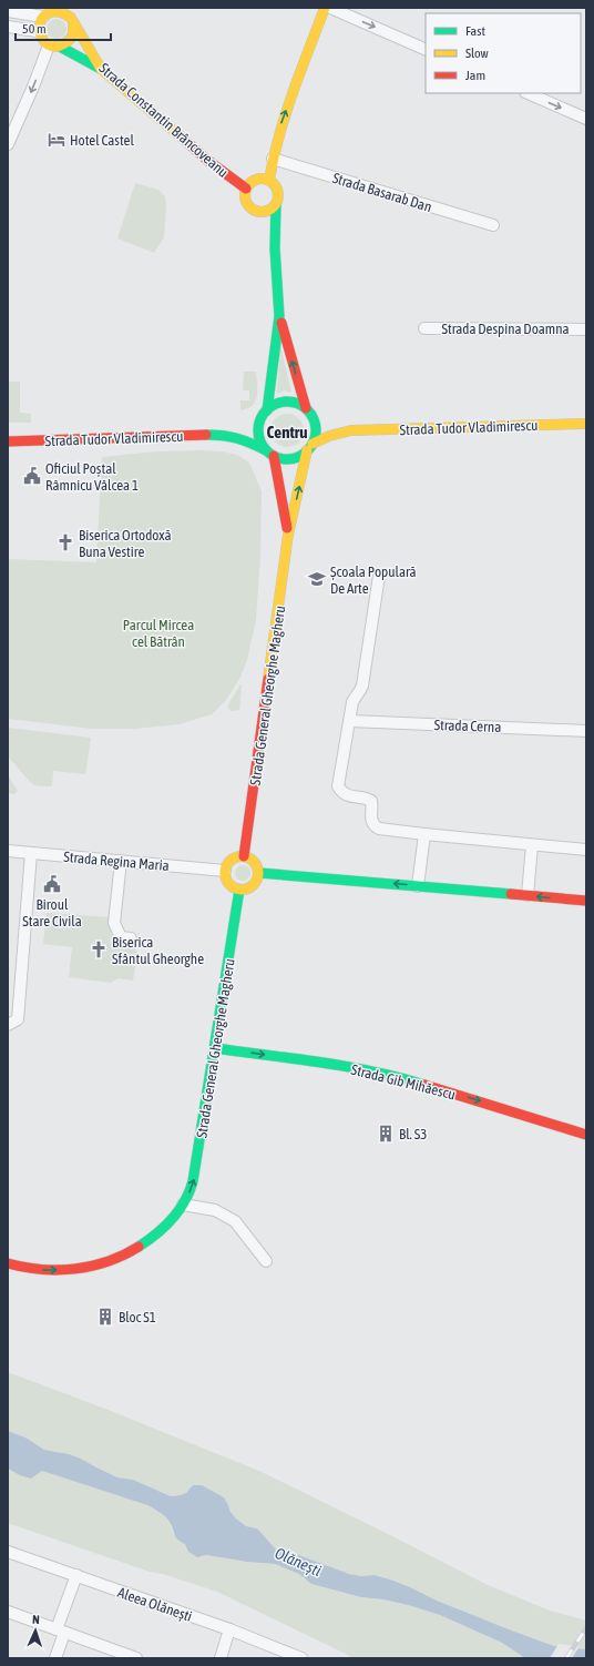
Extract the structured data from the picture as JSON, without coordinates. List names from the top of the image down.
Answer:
{
  "streets": {
    "main road": [
      "Strada Constantin Brâncoveanu",
      "Strada Tudor Vladimirescu",
      "Strada General Gheorghe Magheru",
      "Strada Gib Mihăescu"
    ],
    "street": [
      "Strada Basarab Dan",
      "Strada Despina Doamna",
      "Strada Cerna",
      "Strada Regina Maria",
      "Aleea Olănești"
    ]
  },
  "crossings": [
    ["Strada Tudor Vladimirescu", "Strada General Gheorghe Magheru"],
    ["Strada General Gheorghe Magheru", "Strada Regina Maria"],
    ["Strada General Gheorghe Magheru", "Strada Gib Mihăescu"]
  ],
  "one_way": ["Strada General Gheorghe Magheru", "Strada Gib Mihăescu"],
  "districts": ["Centru"],
  "water": ["Olănești"],
  "parks": ["Parcul Mircea cel Bătrân"],
  "places": {
    "hotel": ["Hotel Castel"],
    "public building": ["Oficiul Poștal Râmnicu Vâlcea 1", "Biroul Stare Civila"],
    "church": ["Biserica Ortodoxă Buna Vestire", "Biserica Sfântul Gheorghe"],
    "school or university": ["Școala Populară De Arte"],
    "building": ["Bl. S3", "Bloc S1"]
  },
  "legend": ["Fast", "Slow", "Jam"],
  "scale_bar": "50 m",
  "north": "top"
}
